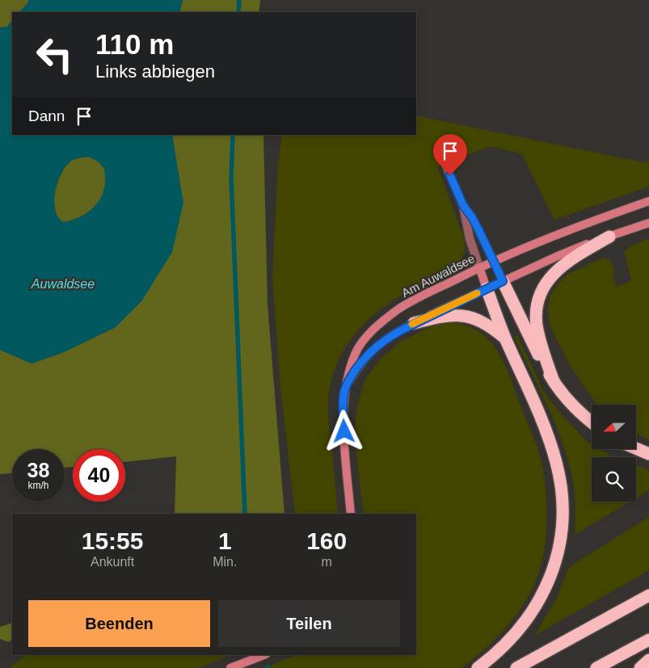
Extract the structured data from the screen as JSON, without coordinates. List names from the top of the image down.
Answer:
{
  "streets": {
    "street": ["Am Auwaldsee"]
  },
  "water": ["Auwaldsee"],
  "north": "left",
  "page": {
    "turn": ["110 m", "Links abbiegen"],
    "then": "Dann",
    "speed": "38 km/h",
    "limit": "40",
    "eta": [
      "15:55",
      "Ankunft",
      "1",
      "Min.",
      "160",
      "m"
    ],
    "buttons": ["Beenden", "Teilen"]
  }
}
